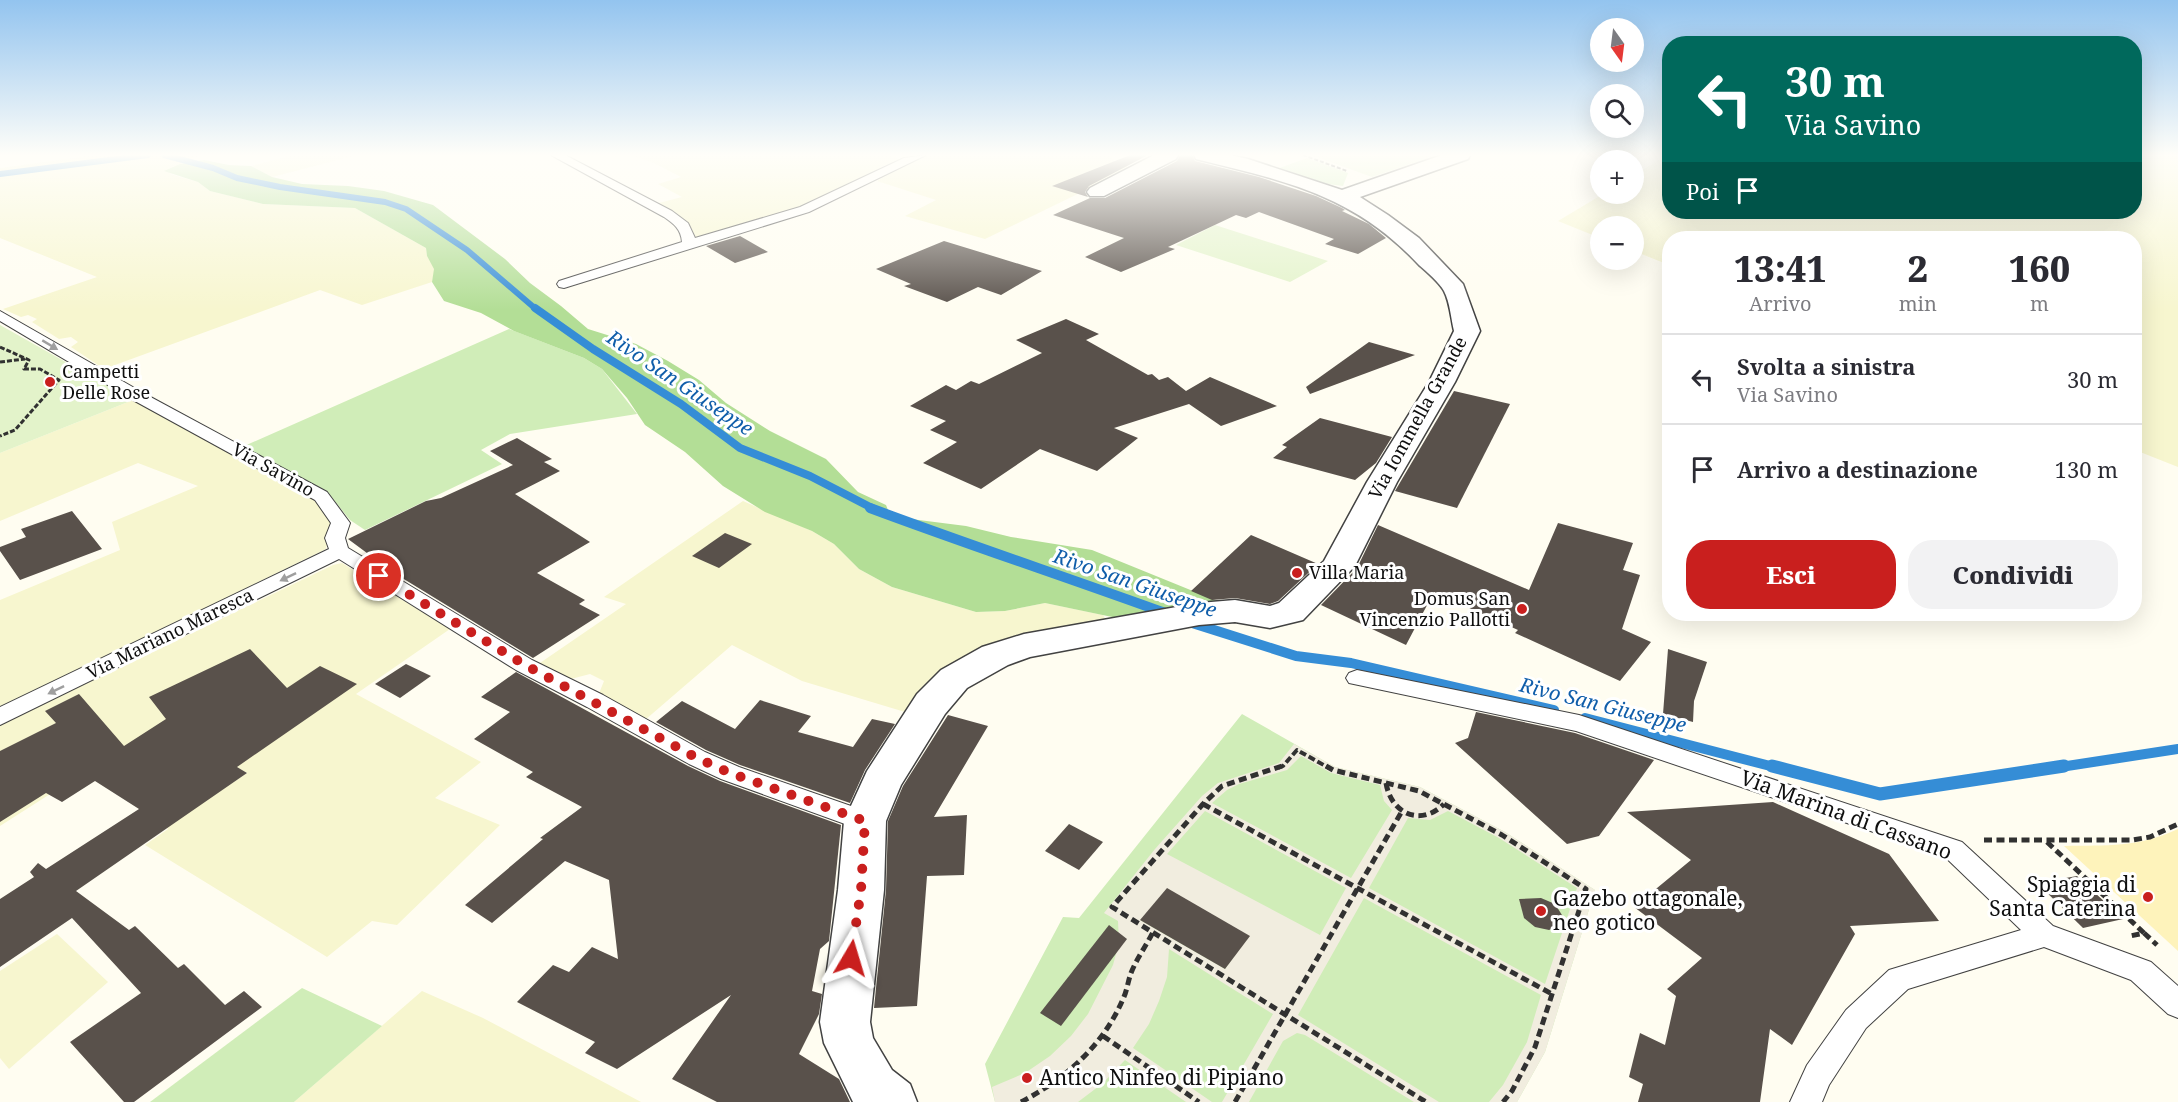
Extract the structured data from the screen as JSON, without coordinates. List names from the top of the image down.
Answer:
{
  "streets": {
    "street": ["Via Iommella Grande"],
    "lane": ["Via Savino", "Via Mariano Maresca", "Via Marina di Cassano"]
  },
  "crossings": [
    ["Via Savino", "Via Mariano Maresca"]
  ],
  "one_way": ["Via Savino", "Via Mariano Maresca"],
  "water": ["Rivo San Giuseppe"],
  "places": [
    "Campetti Delle Rose",
    "Villa Maria",
    "Domus San Vincenzio Pallotti",
    "Spiaggia di Santa Caterina",
    "Gazebo ottagonale, neo gotico",
    "Antico Ninfeo di Pipiano"
  ],
  "north": "bottom",
  "page": {
    "map_buttons": ["+", "−"],
    "turn": ["30 m", "Via Savino"],
    "then": "Poi",
    "eta": [
      "13:41",
      "Arrivo",
      "2",
      "min",
      "160",
      "m"
    ],
    "list": [
      {
        "name": "Svolta a sinistra",
        "note": "Via Savino",
        "value": "30 m"
      },
      {
        "name": "Arrivo a destinazione",
        "value": "130 m"
      }
    ],
    "buttons": ["Esci", "Condividi"]
  }
}
